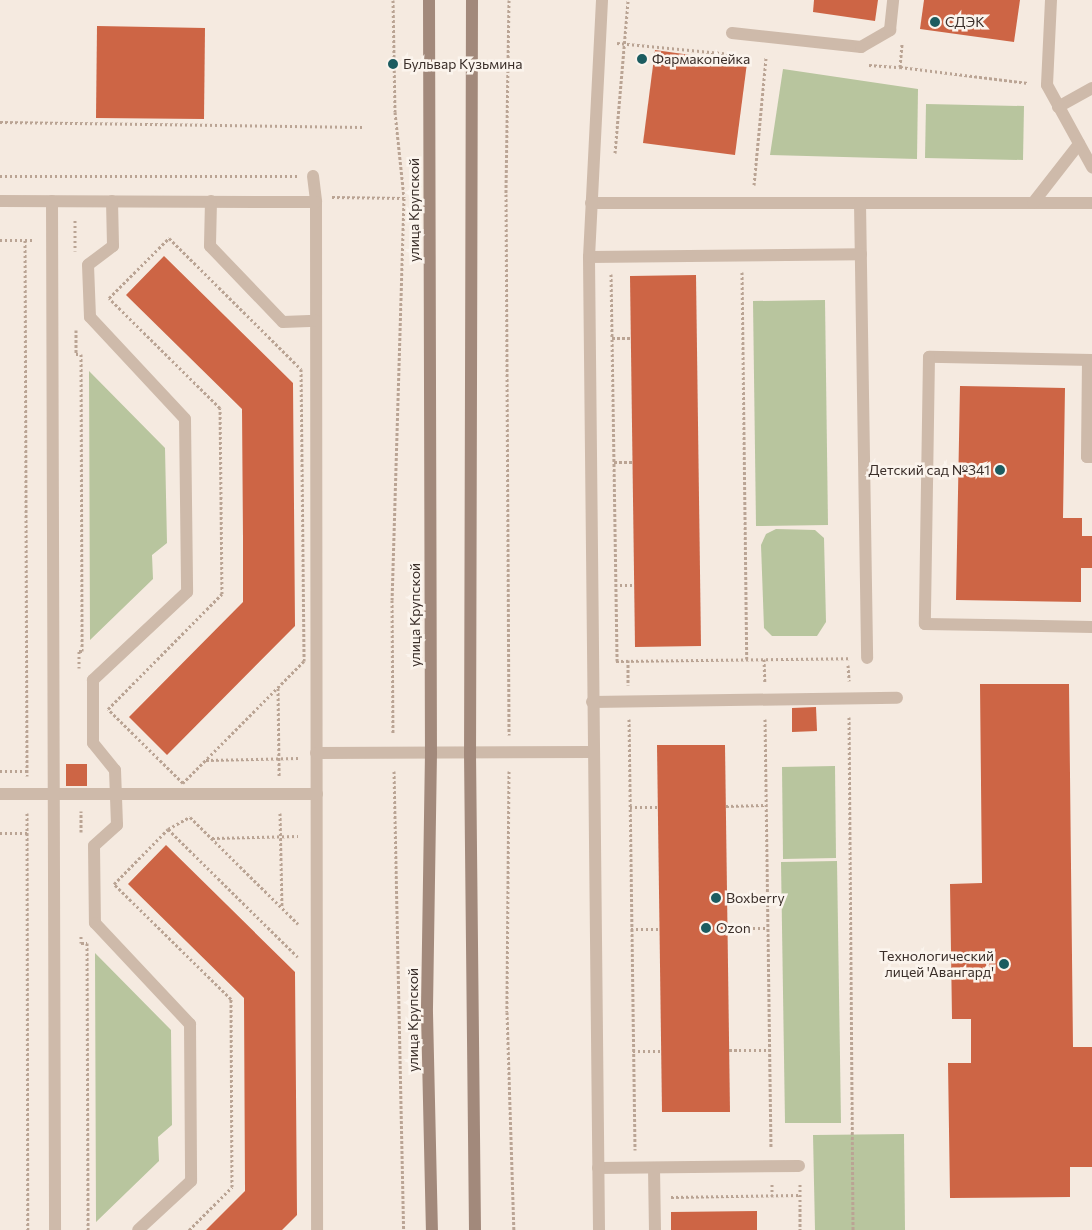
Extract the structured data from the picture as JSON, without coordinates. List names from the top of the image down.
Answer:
{
  "streets": {
    "main road": ["улица Крупской"]
  },
  "places": [
    "СДЭК",
    "Фармакопейка",
    "Бульвар Кузьмина",
    "Детский сад №341",
    "Boxberry",
    "Ozon",
    "Технологический лицей 'Авангард'"
  ]
}
